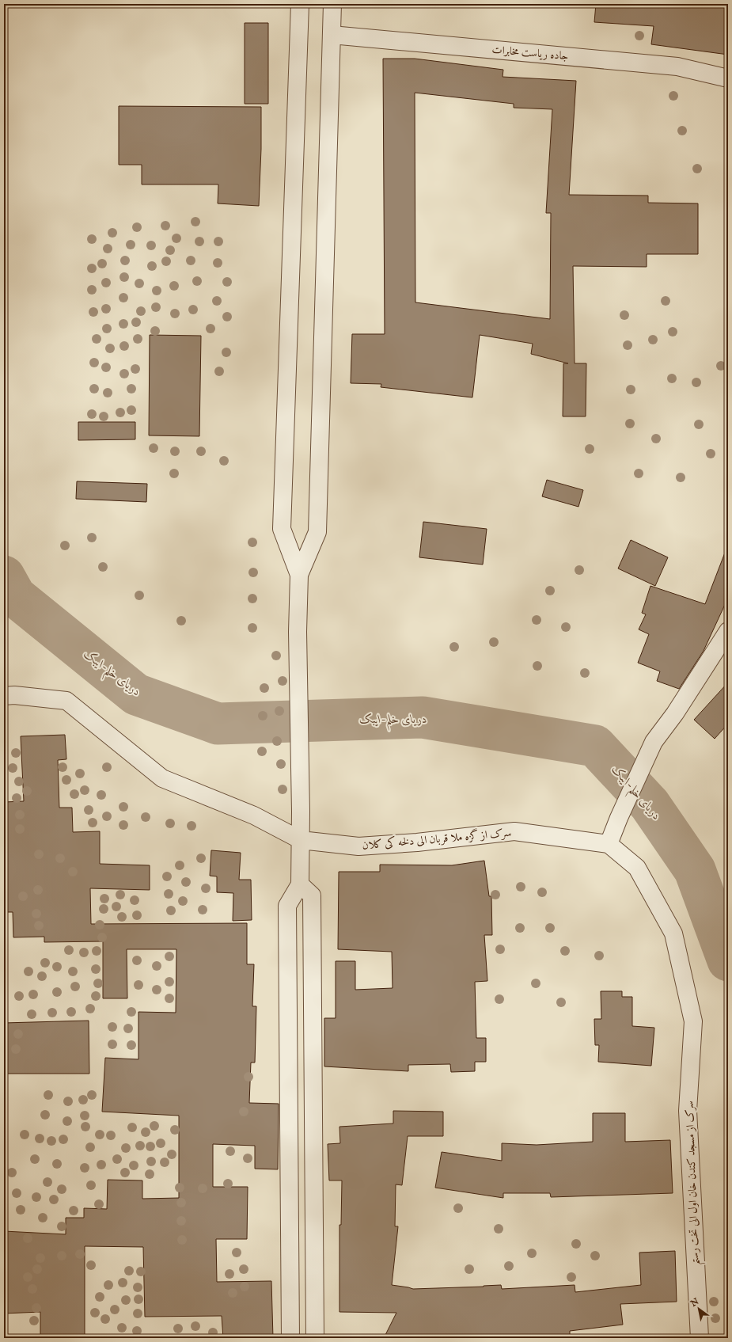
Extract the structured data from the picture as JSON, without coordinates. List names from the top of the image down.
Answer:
{
  "streets": {
    "street": ["جاده ریاست مخابرات", "سرک از گزه ملا قربان الی دلخه کی کلان", "سرک از مسجد کندن خان اول الی تخت رستم"]
  },
  "crossings": [
    ["سرک از گزه ملا قربان الی دلخه کی کلان", "سرک از مسجد کندن خان اول الی تخت رستم"]
  ],
  "water": ["دریای خلم-ایبک"],
  "north": "top left"
}
